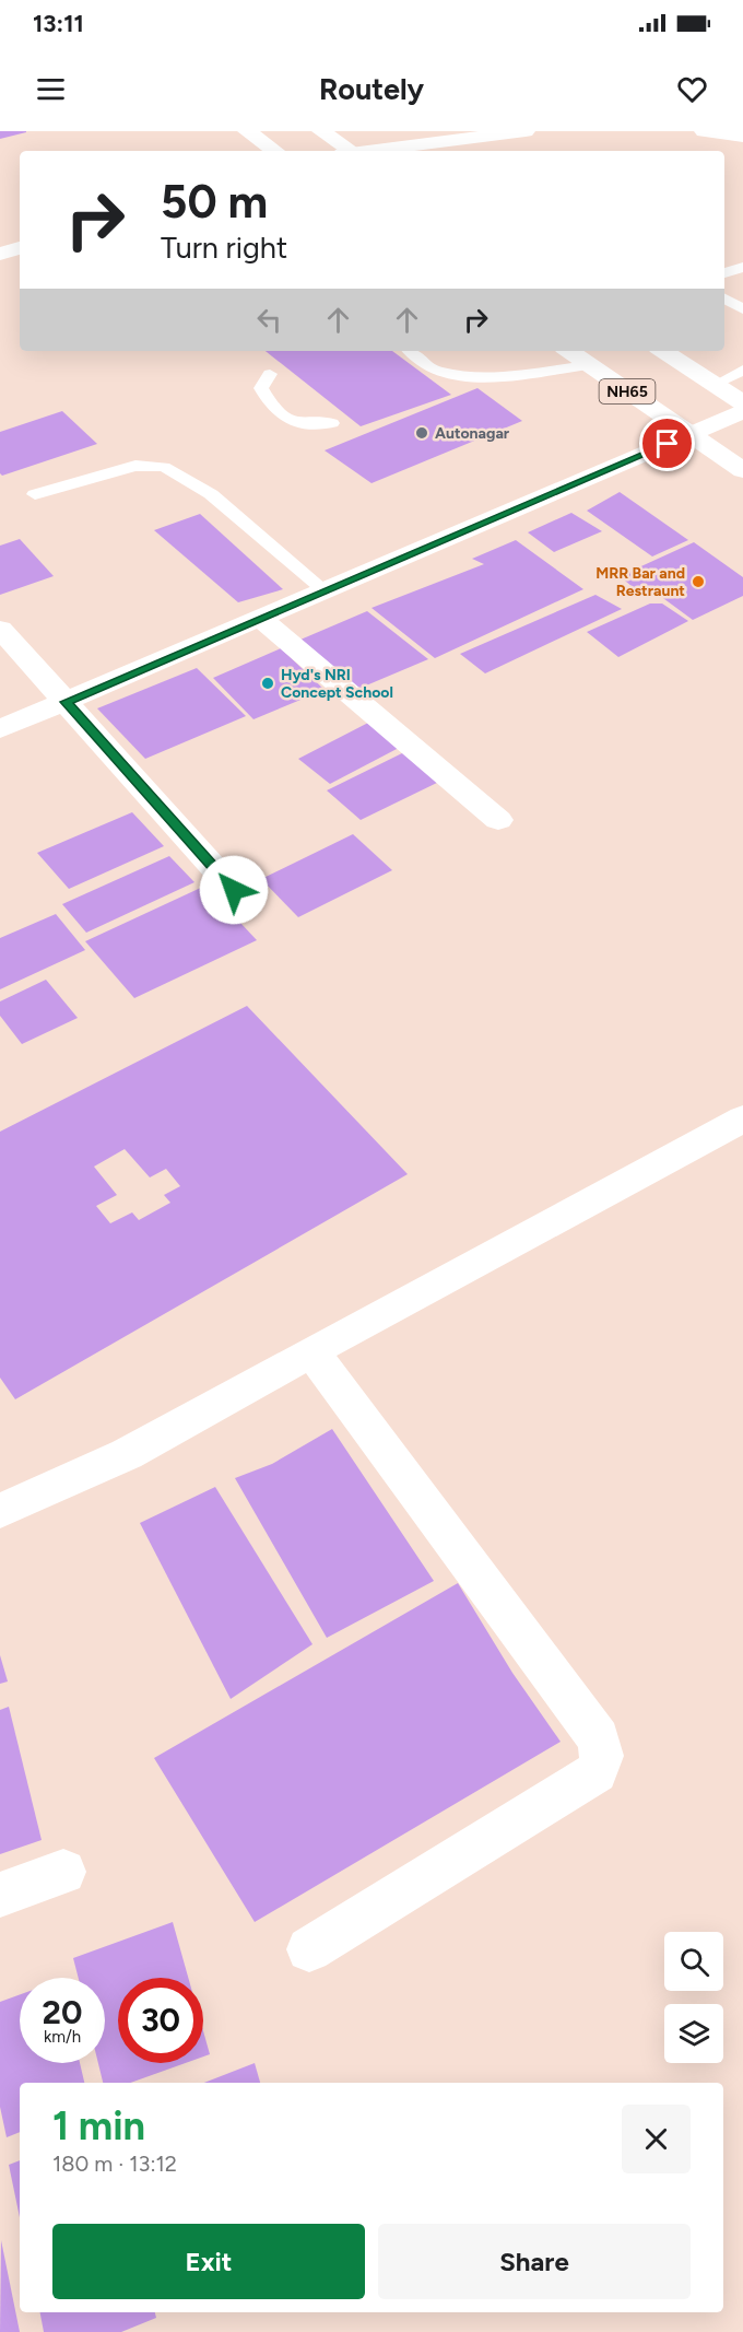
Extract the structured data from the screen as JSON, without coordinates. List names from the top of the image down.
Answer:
{
  "streets": {
    "main road": ["NH65"]
  },
  "places": ["Autonagar", "MRR Bar and Restraunt", "Hyd's NRI Concept School"],
  "page": {
    "status": "13:11",
    "header": "Routely",
    "turn": ["50 m", "Turn right"],
    "speed": "20 km/h",
    "limit": "30",
    "heading": ["1 min", "180 m · 13:12"],
    "buttons": ["Exit", "Share"]
  }
}
